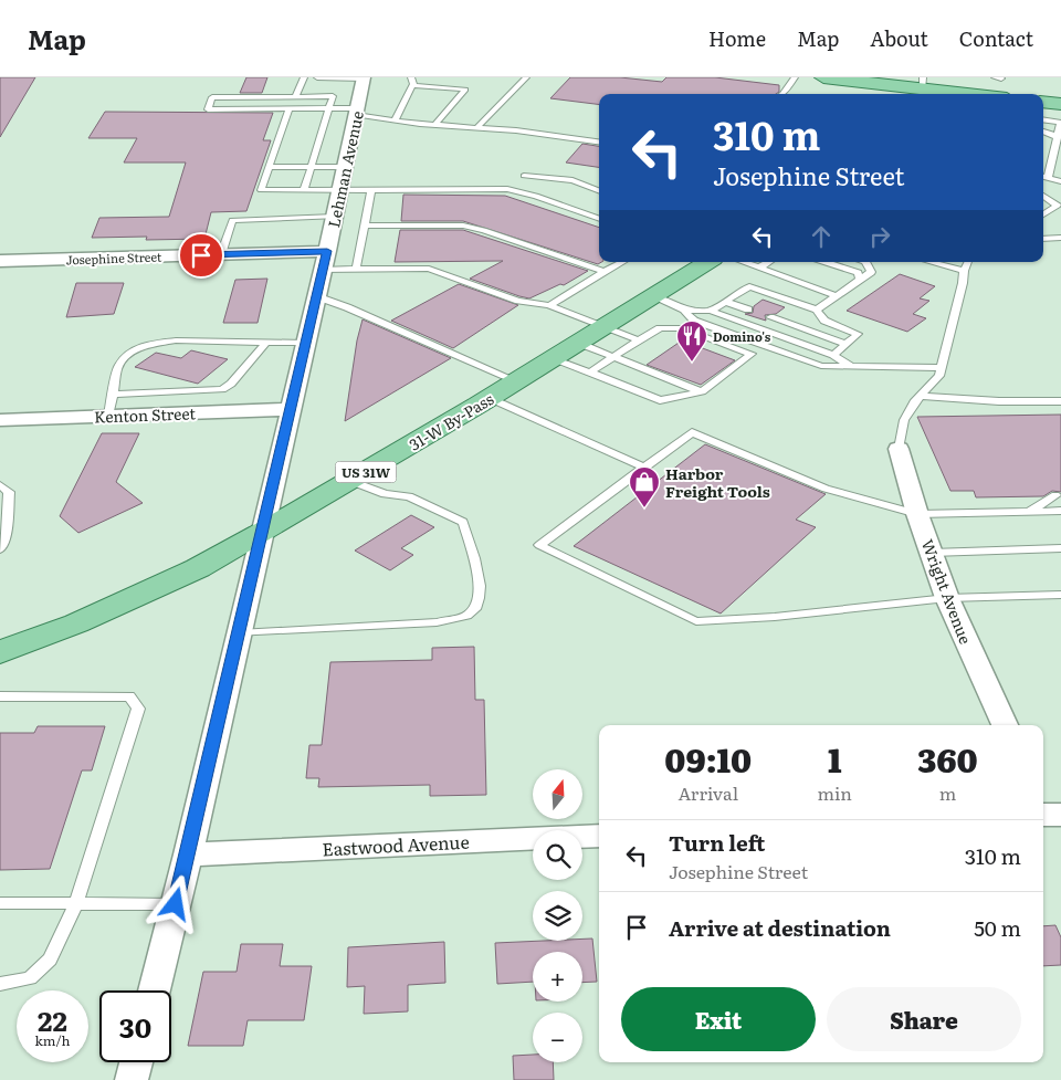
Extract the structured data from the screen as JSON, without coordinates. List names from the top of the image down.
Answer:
{
  "streets": {
    "main road": ["31-W By-Pass", "US 31W"],
    "street": [
      "Lehman Avenue",
      "Josephine Street",
      "Kenton Street",
      "Wright Avenue",
      "Eastwood Avenue"
    ]
  },
  "crossings": [
    ["Lehman Avenue", "Josephine Street"],
    ["Lehman Avenue", "Kenton Street"],
    ["Lehman Avenue", "31-W By-Pass"],
    ["Lehman Avenue", "Eastwood Avenue"]
  ],
  "places": {
    "restaurant": ["Domino's"],
    "shop": ["Harbor Freight Tools"]
  },
  "north": "top",
  "page": {
    "header": "Map",
    "nav": [
      "Home",
      "Map",
      "About",
      "Contact"
    ],
    "turn": ["310 m", "Josephine Street"],
    "eta": [
      "09:10",
      "Arrival",
      "1",
      "min",
      "360",
      "m"
    ],
    "map_buttons": ["+", "−"],
    "list": [
      {
        "name": "Turn left",
        "note": "Josephine Street",
        "value": "310 m"
      },
      {
        "name": "Arrive at destination",
        "value": "50 m"
      }
    ],
    "buttons": ["Exit", "Share"],
    "speed": "22 km/h",
    "limit": "30"
  }
}
